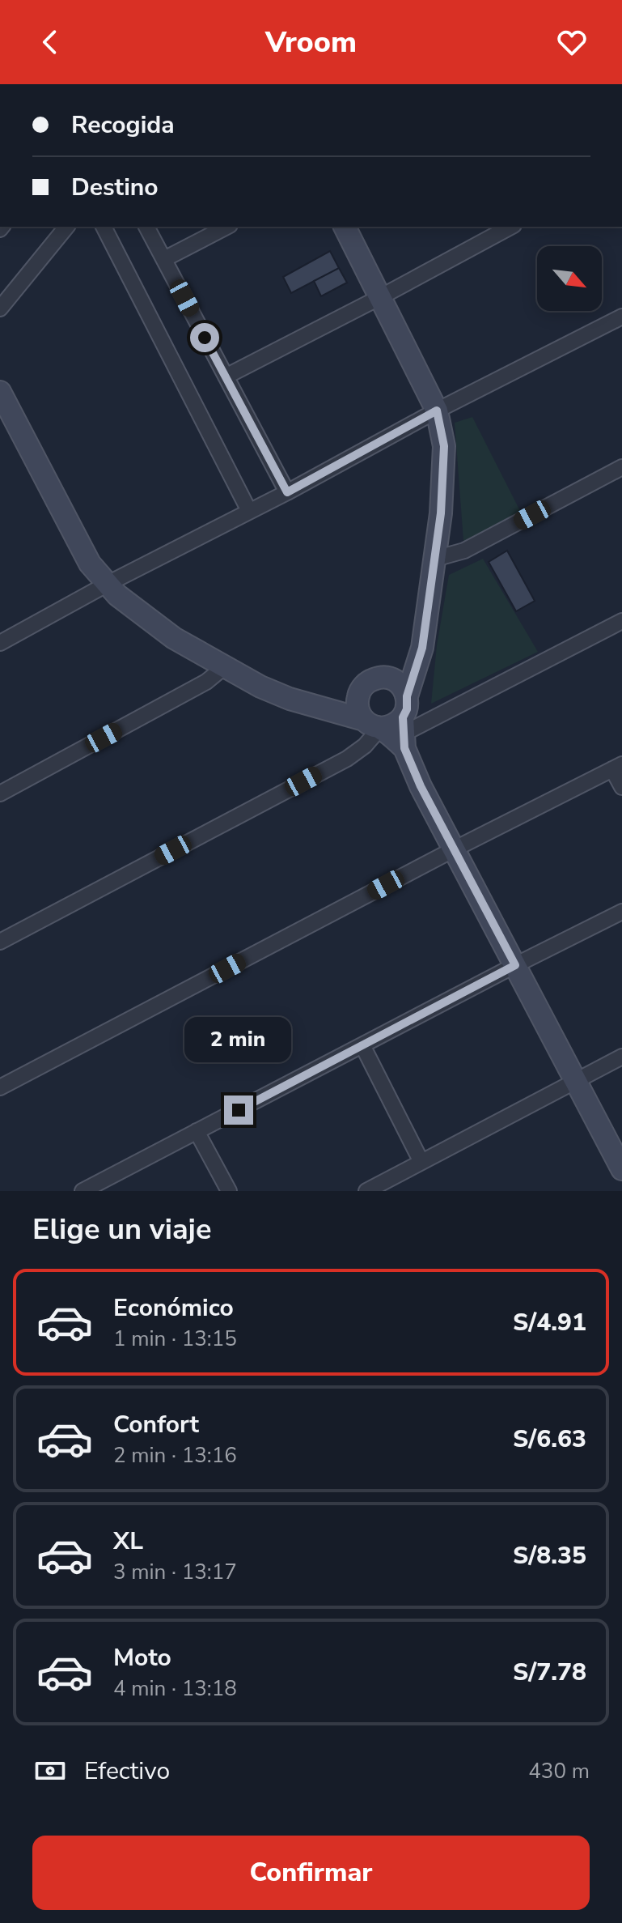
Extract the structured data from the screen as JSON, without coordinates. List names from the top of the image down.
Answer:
{
  "north": "bottom right",
  "page": {
    "header": "Vroom",
    "banner": ["Recogida", "Destino"],
    "bubble": "2 min",
    "heading": "Elige un viaje",
    "list": [
      {
        "name": "Económico",
        "note": "1 min · 13:15",
        "value": "S/4.91"
      },
      {
        "name": "Confort",
        "note": "2 min · 13:16",
        "value": "S/6.63"
      },
      {
        "name": "XL",
        "note": "3 min · 13:17",
        "value": "S/8.35"
      },
      {
        "name": "Moto",
        "note": "4 min · 13:18",
        "value": "S/7.78"
      }
    ],
    "pay": ["Efectivo", "430 m"],
    "buttons": "Confirmar"
  }
}
